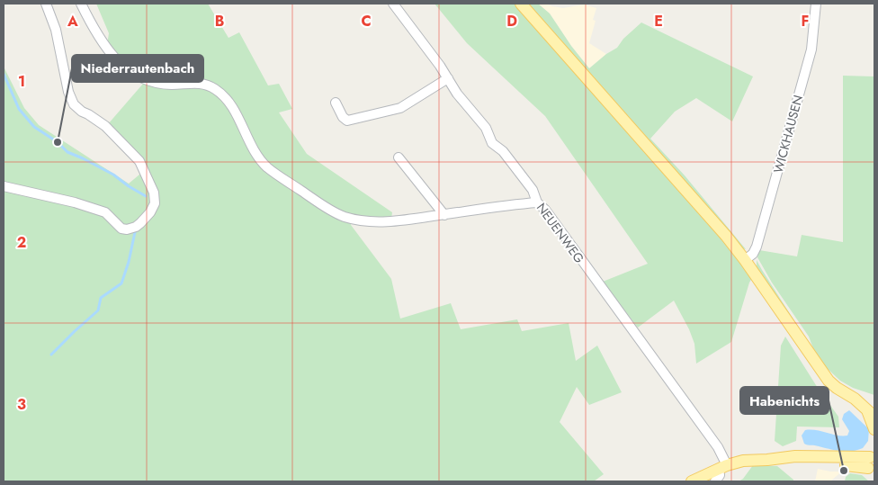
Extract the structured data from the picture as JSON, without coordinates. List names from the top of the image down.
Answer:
{
  "streets": {
    "street": ["WICKHAUSEN", "NEUENWEG"]
  },
  "places": ["Niederrautenbach", "Habenichts"],
  "grid": {
    "columns": [
      "A",
      "B",
      "C",
      "D",
      "E",
      "F"
    ],
    "rows": ["1", "2", "3"]
  }
}
